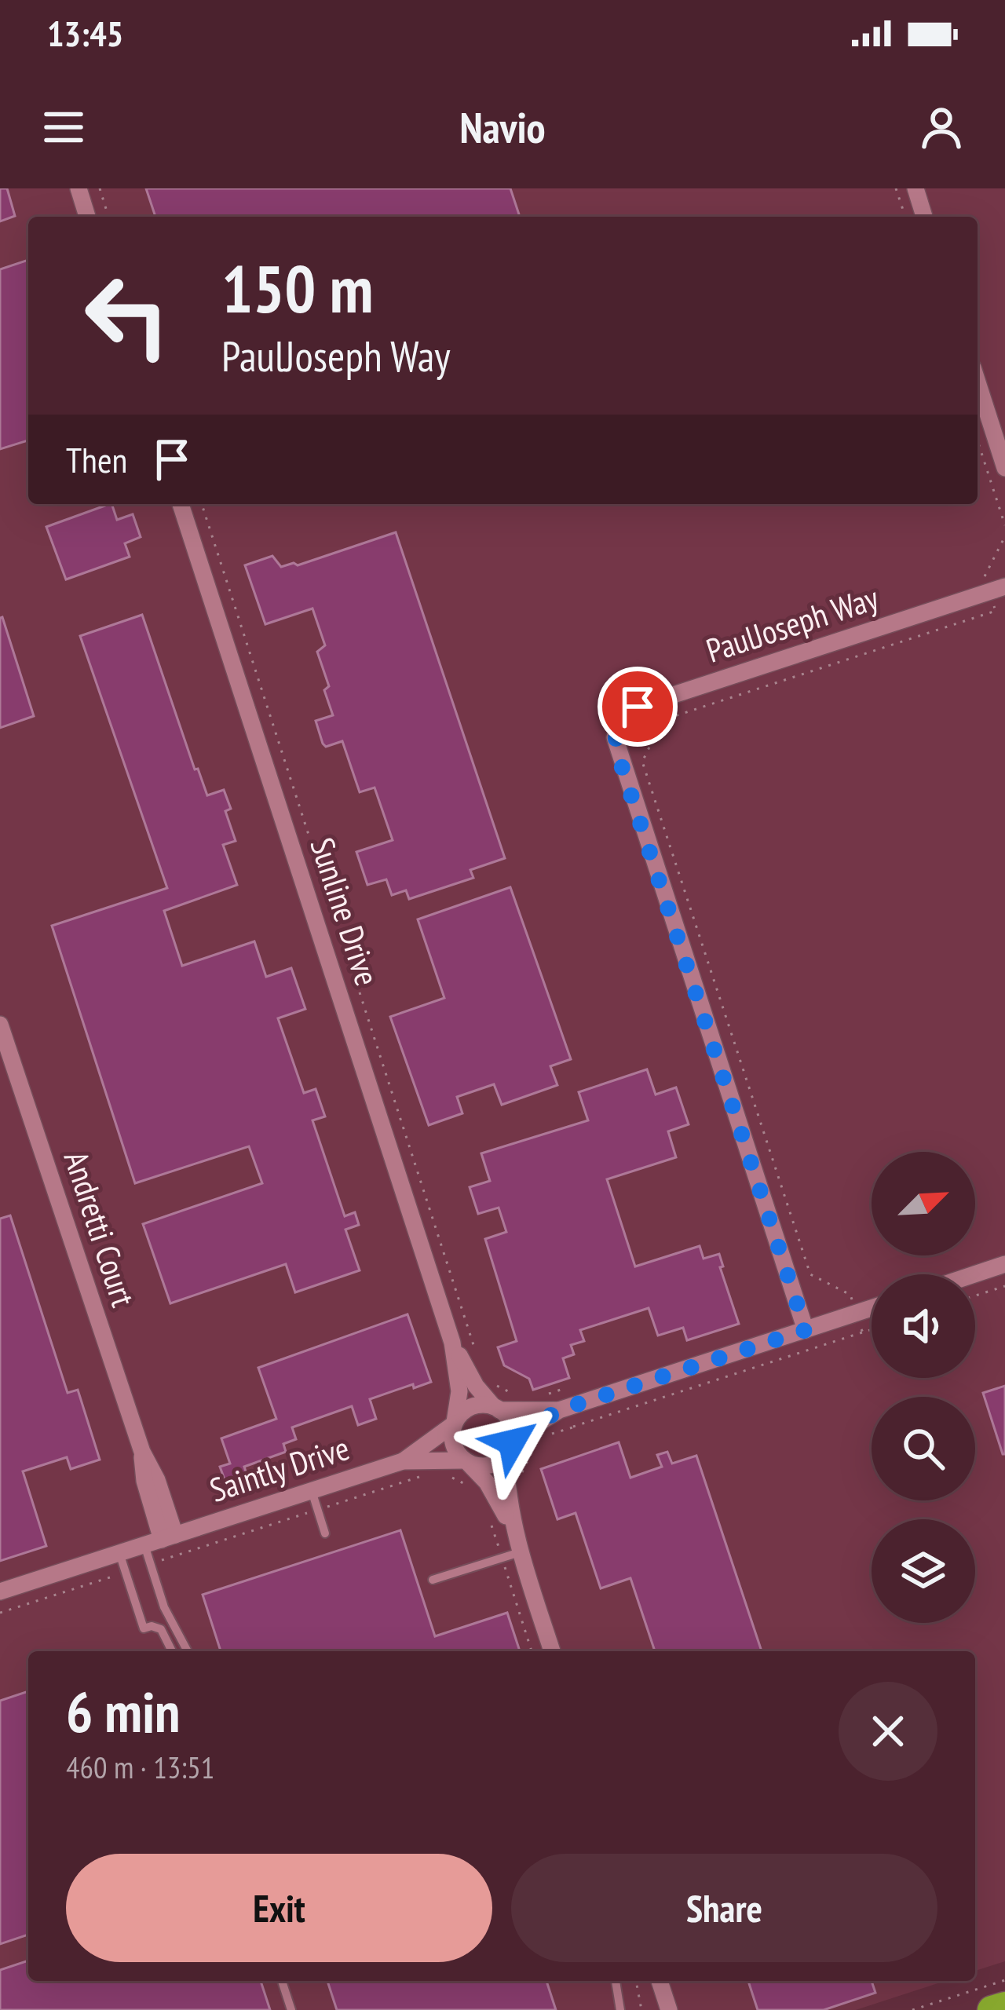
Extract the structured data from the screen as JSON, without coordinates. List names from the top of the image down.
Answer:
{
  "streets": {
    "street": [
      "PaulJoseph Way",
      "Sunline Drive",
      "Andretti Court",
      "Saintly Drive"
    ]
  },
  "crossings": [
    ["Sunline Drive", "Saintly Drive"],
    ["Andretti Court", "Saintly Drive"]
  ],
  "north": "top right",
  "page": {
    "status": "13:45",
    "header": "Navio",
    "turn": ["150 m", "PaulJoseph Way"],
    "then": "Then",
    "heading": ["6 min", "460 m · 13:51"],
    "buttons": ["Exit", "Share"]
  }
}
